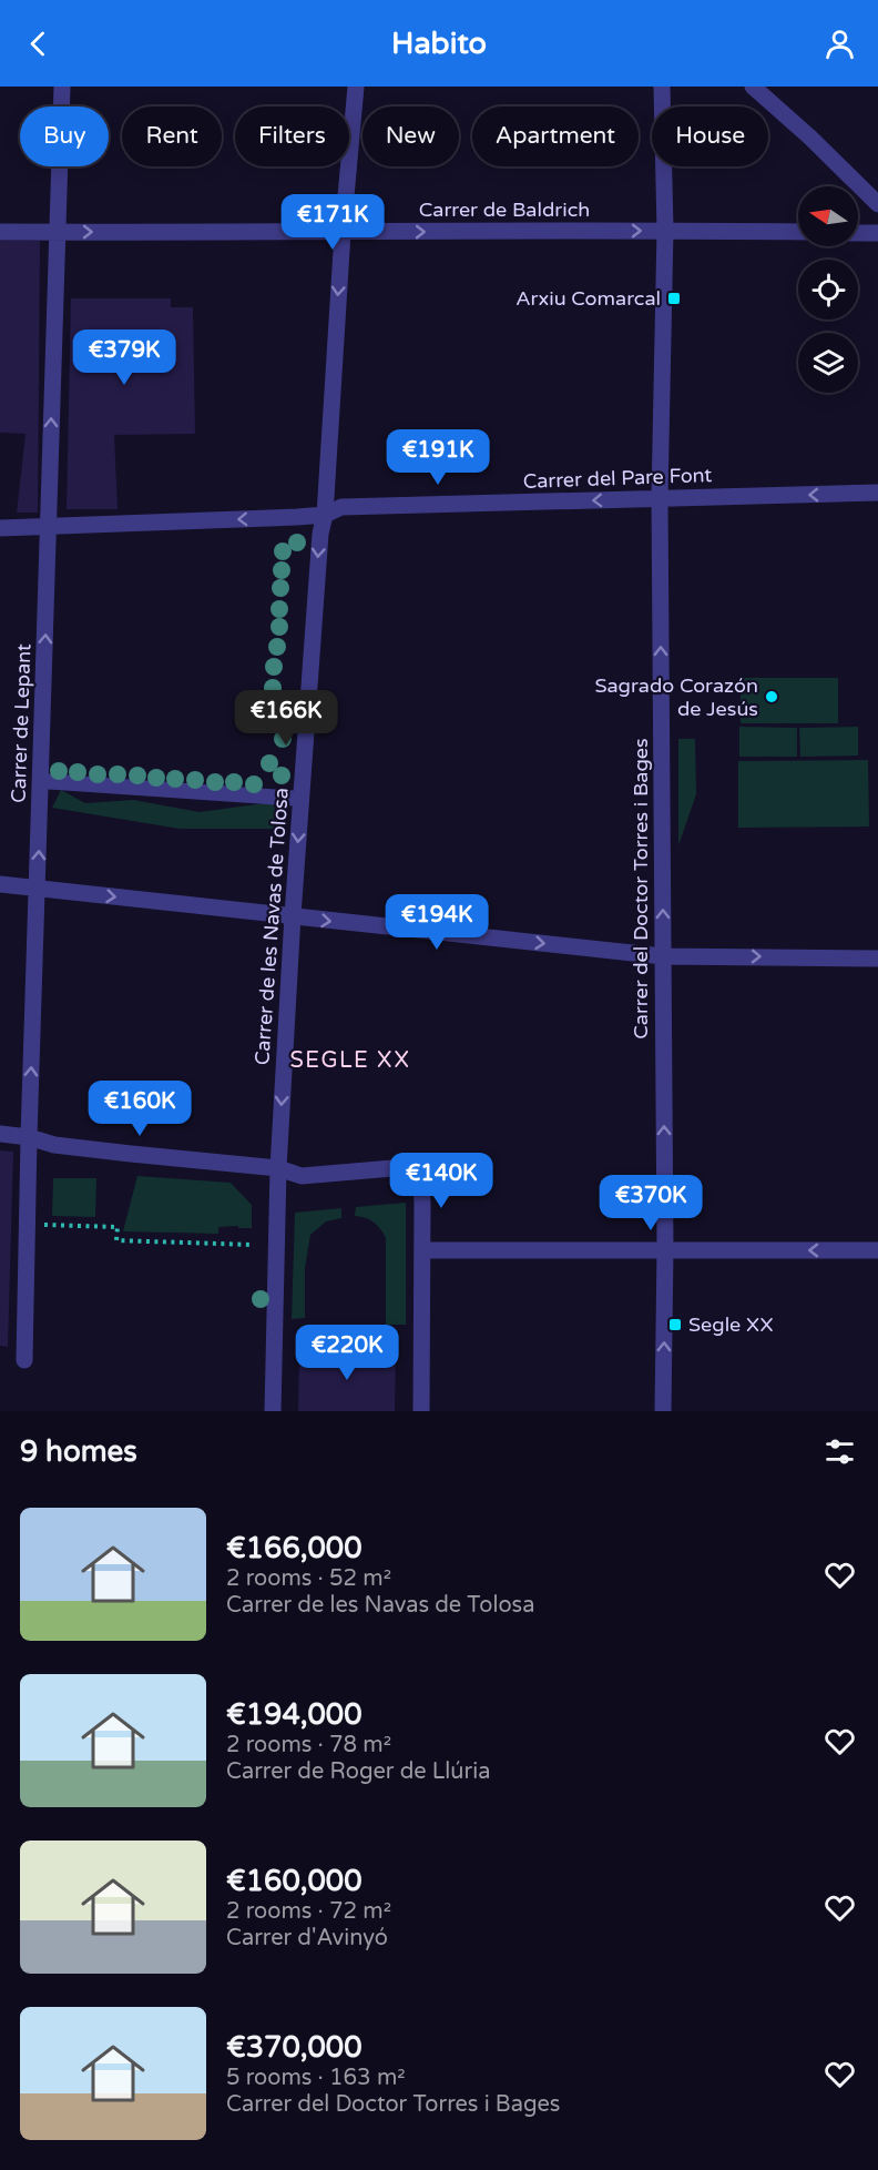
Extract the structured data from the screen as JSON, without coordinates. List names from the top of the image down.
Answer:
{
  "streets": {
    "street": [
      "Carrer de Baldrich",
      "Carrer del Pare Font",
      "Carrer de Lepant",
      "Carrer del Doctor Torres i Bages",
      "Carrer de les Navas de Tolosa"
    ]
  },
  "crossings": [
    ["Carrer de Baldrich", "Carrer de Lepant"],
    ["Carrer de Baldrich", "Carrer del Doctor Torres i Bages"],
    ["Carrer de Baldrich", "Carrer de les Navas de Tolosa"],
    ["Carrer del Pare Font", "Carrer de Lepant"],
    ["Carrer del Pare Font", "Carrer del Doctor Torres i Bages"],
    ["Carrer del Pare Font", "Carrer de les Navas de Tolosa"]
  ],
  "one_way": [
    "Carrer de Baldrich",
    "Carrer del Pare Font",
    "Carrer de Lepant",
    "Carrer del Doctor Torres i Bages",
    "Carrer de les Navas de Tolosa"
  ],
  "districts": ["SEGLE XX"],
  "places": {
    "transit": ["Arxiu Comarcal", "Segle XX"],
    "other": ["Sagrado Corazón de Jesús"]
  },
  "north": "left",
  "page": {
    "header": "Habito",
    "chip": [
      "Buy",
      "Rent",
      "Filters",
      "New",
      "Apartment",
      "House"
    ],
    "price": [
      "€171K",
      "€379K",
      "€191K",
      "€166K",
      "€194K",
      "€160K",
      "€140K",
      "€370K",
      "€220K"
    ],
    "heading": "9 homes",
    "list": [
      {
        "name": "€166,000",
        "note": "2 rooms · 52 m² · Carrer de les Navas de Tolosa"
      },
      {
        "name": "€194,000",
        "note": "2 rooms · 78 m² · Carrer de Roger de Llúria"
      },
      {
        "name": "€160,000",
        "note": "2 rooms · 72 m² · Carrer d'Avinyó"
      },
      {
        "name": "€370,000",
        "note": "5 rooms · 163 m² · Carrer del Doctor Torres i Bages"
      }
    ]
  }
}
